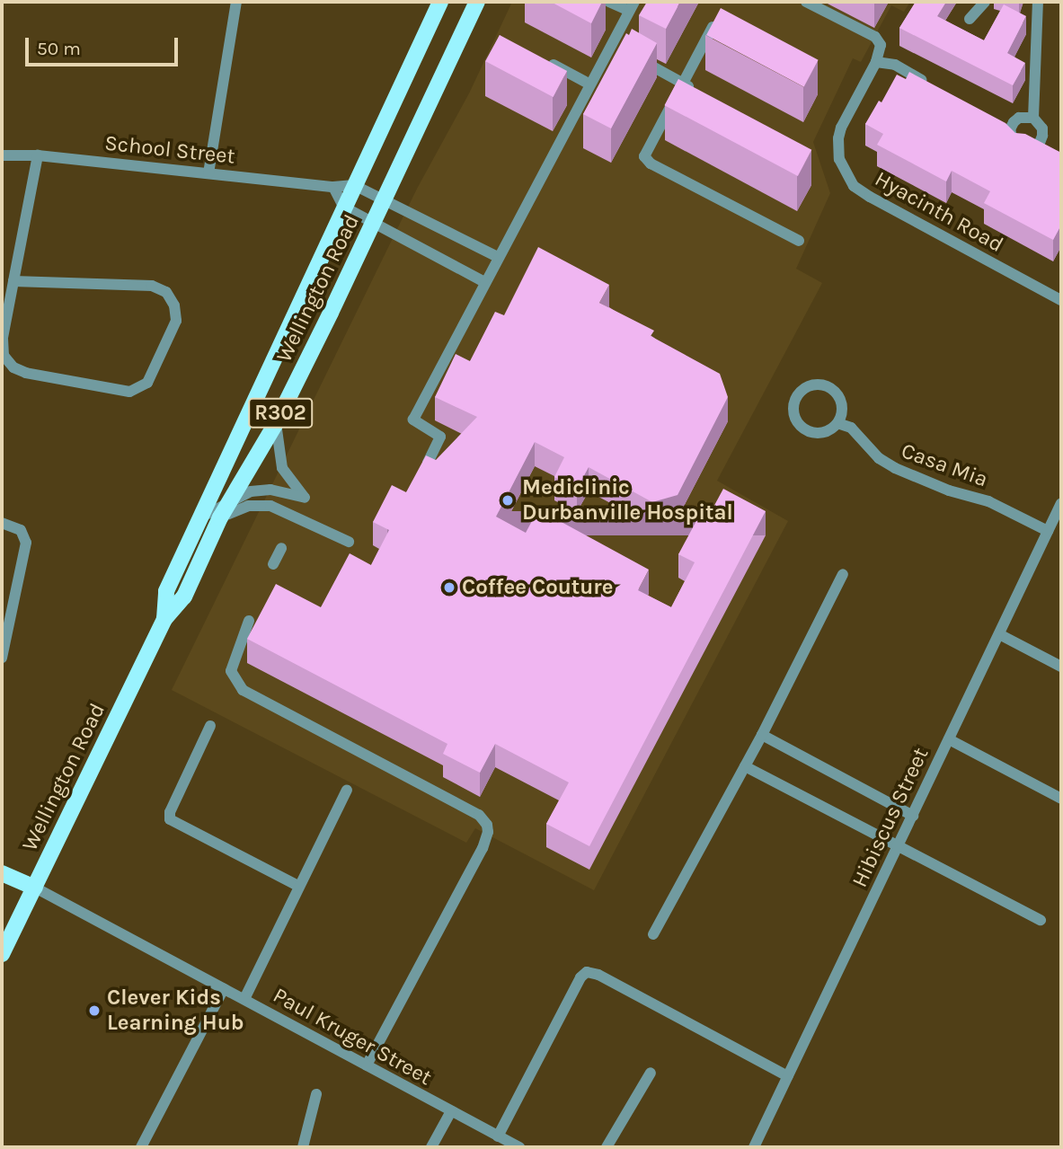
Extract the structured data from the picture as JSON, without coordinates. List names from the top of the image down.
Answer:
{
  "streets": {
    "main road": ["Wellington Road", "R302"],
    "street": [
      "School Street",
      "Hyacinth Road",
      "Casa Mia",
      "Hibiscus Street",
      "Paul Kruger Street"
    ]
  },
  "crossings": [
    ["School Street", "Wellington Road"],
    ["Wellington Road", "Paul Kruger Street"],
    ["Casa Mia", "Hibiscus Street"]
  ],
  "places": ["Mediclinic Durbanville Hospital", "Coffee Couture", "Clever Kids Learning Hub"],
  "scale_bar": "50 m"
}
